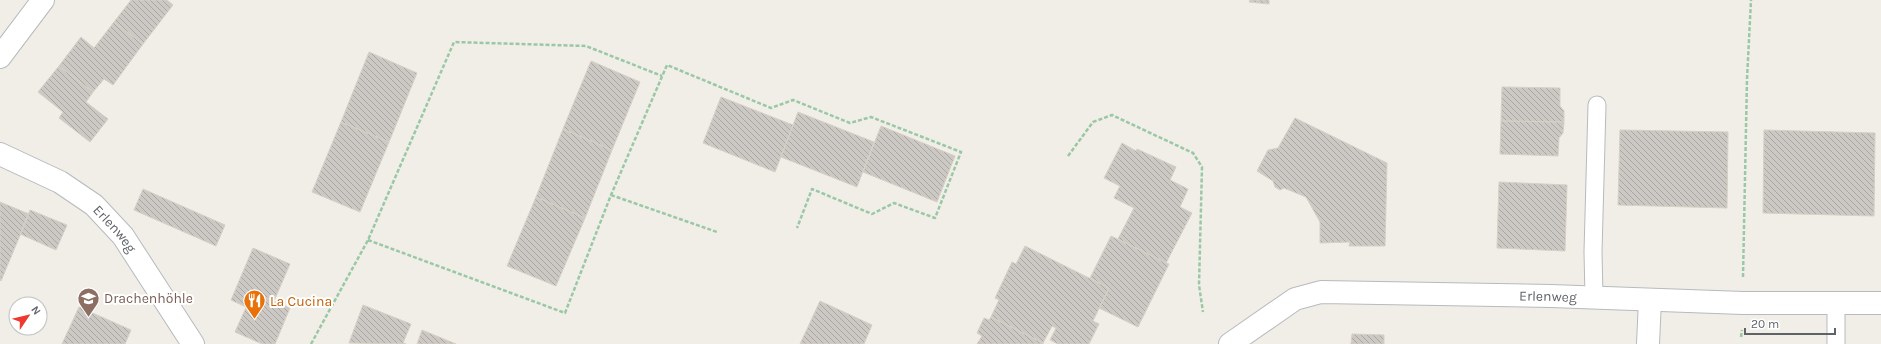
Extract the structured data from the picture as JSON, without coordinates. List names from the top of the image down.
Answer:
{
  "streets": {
    "street": ["Erlenweg"]
  },
  "places": {
    "school or university": ["Drachenhöhle"],
    "restaurant": ["La Cucina"]
  },
  "scale_bar": "20 m",
  "north": "top right"
}
